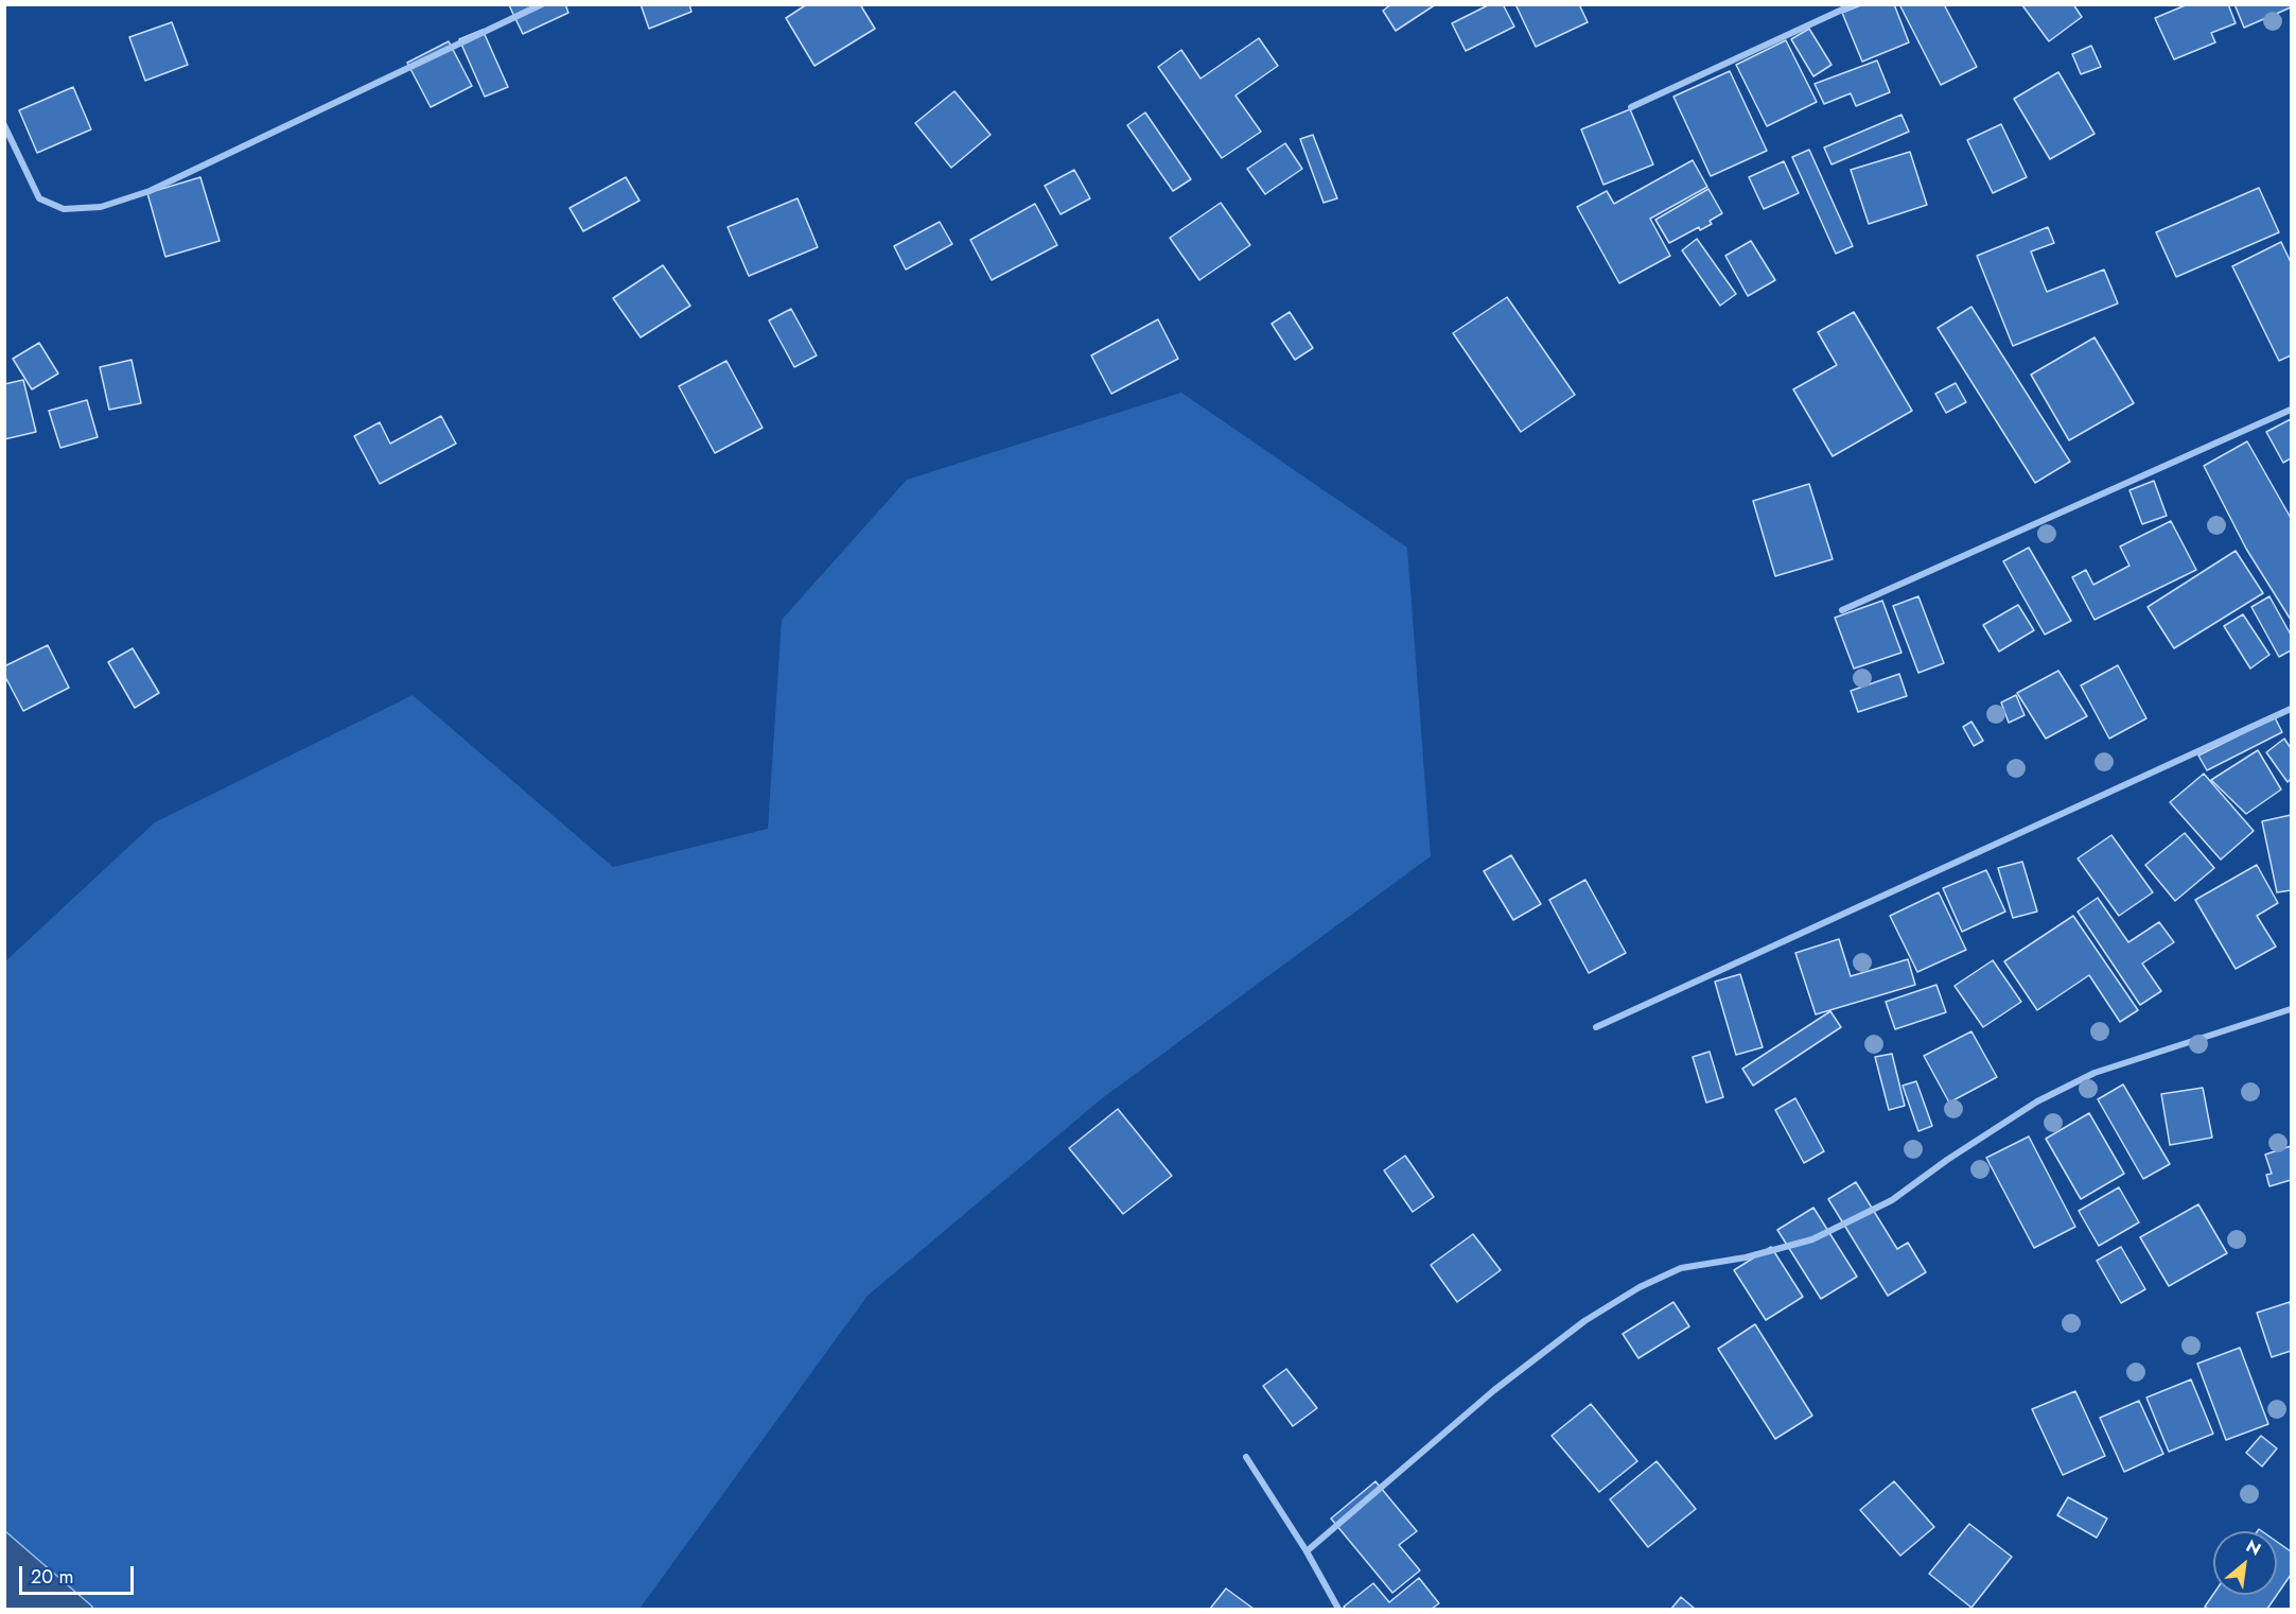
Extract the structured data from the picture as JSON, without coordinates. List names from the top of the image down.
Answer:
{
  "scale_bar": "20 m",
  "north": "top right"
}
